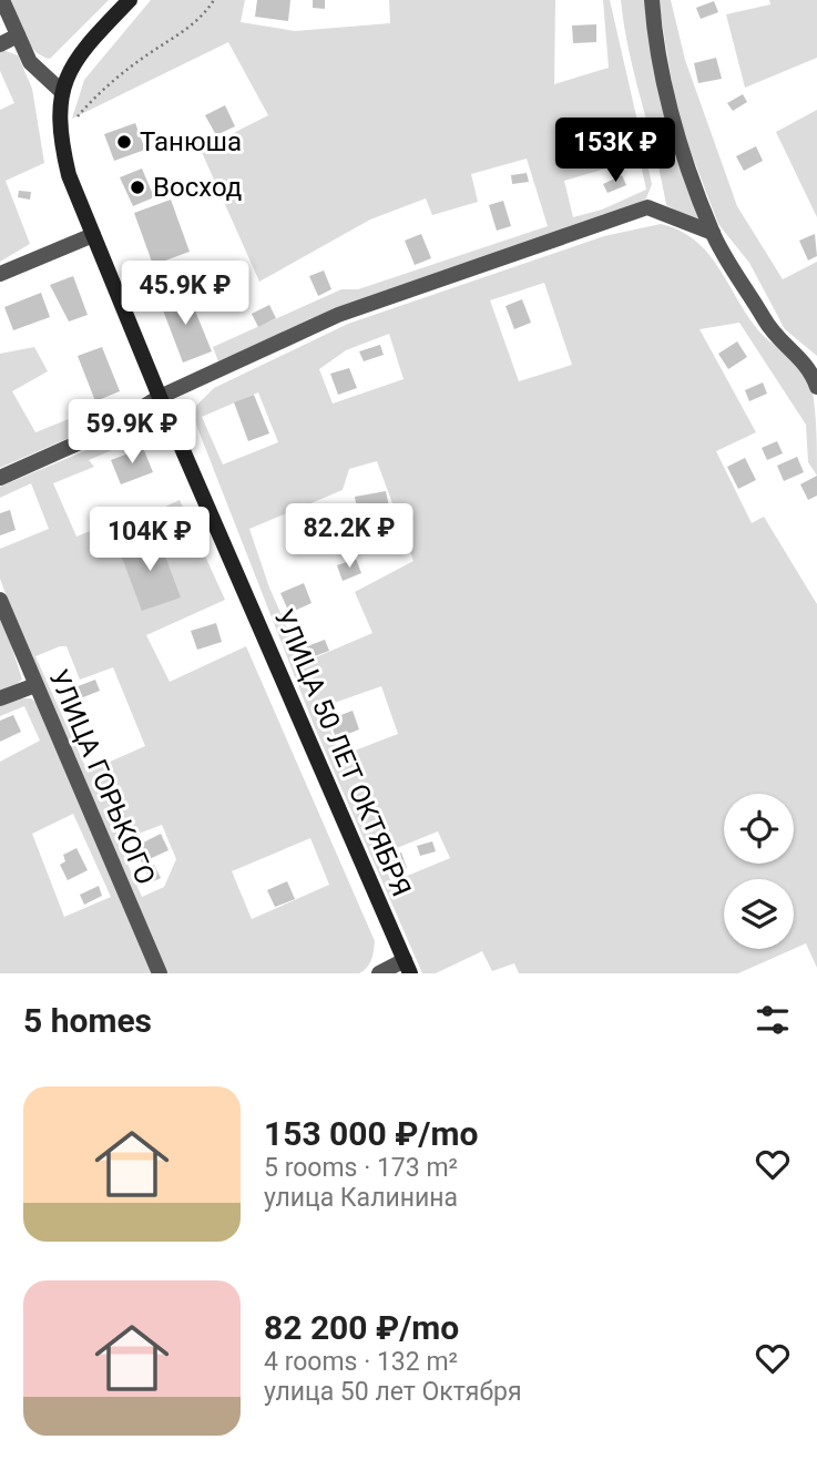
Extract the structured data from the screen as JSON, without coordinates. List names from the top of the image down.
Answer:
{
  "streets": {
    "main road": ["УЛИЦА 50 ЛЕТ ОКТЯБРЯ"],
    "street": ["УЛИЦА ГОРЬКОГО"]
  },
  "places": ["Танюша", "Восход"],
  "page": {
    "price": [
      "153K ₽",
      "45.9K ₽",
      "59.9K ₽",
      "82.2K ₽",
      "104K ₽"
    ],
    "heading": "5 homes",
    "list": [
      {
        "name": "153 000 ₽/mo",
        "note": "5 rooms · 173 m² · улица Калинина"
      },
      {
        "name": "82 200 ₽/mo",
        "note": "4 rooms · 132 m² · улица 50 лет Октября"
      }
    ]
  }
}
